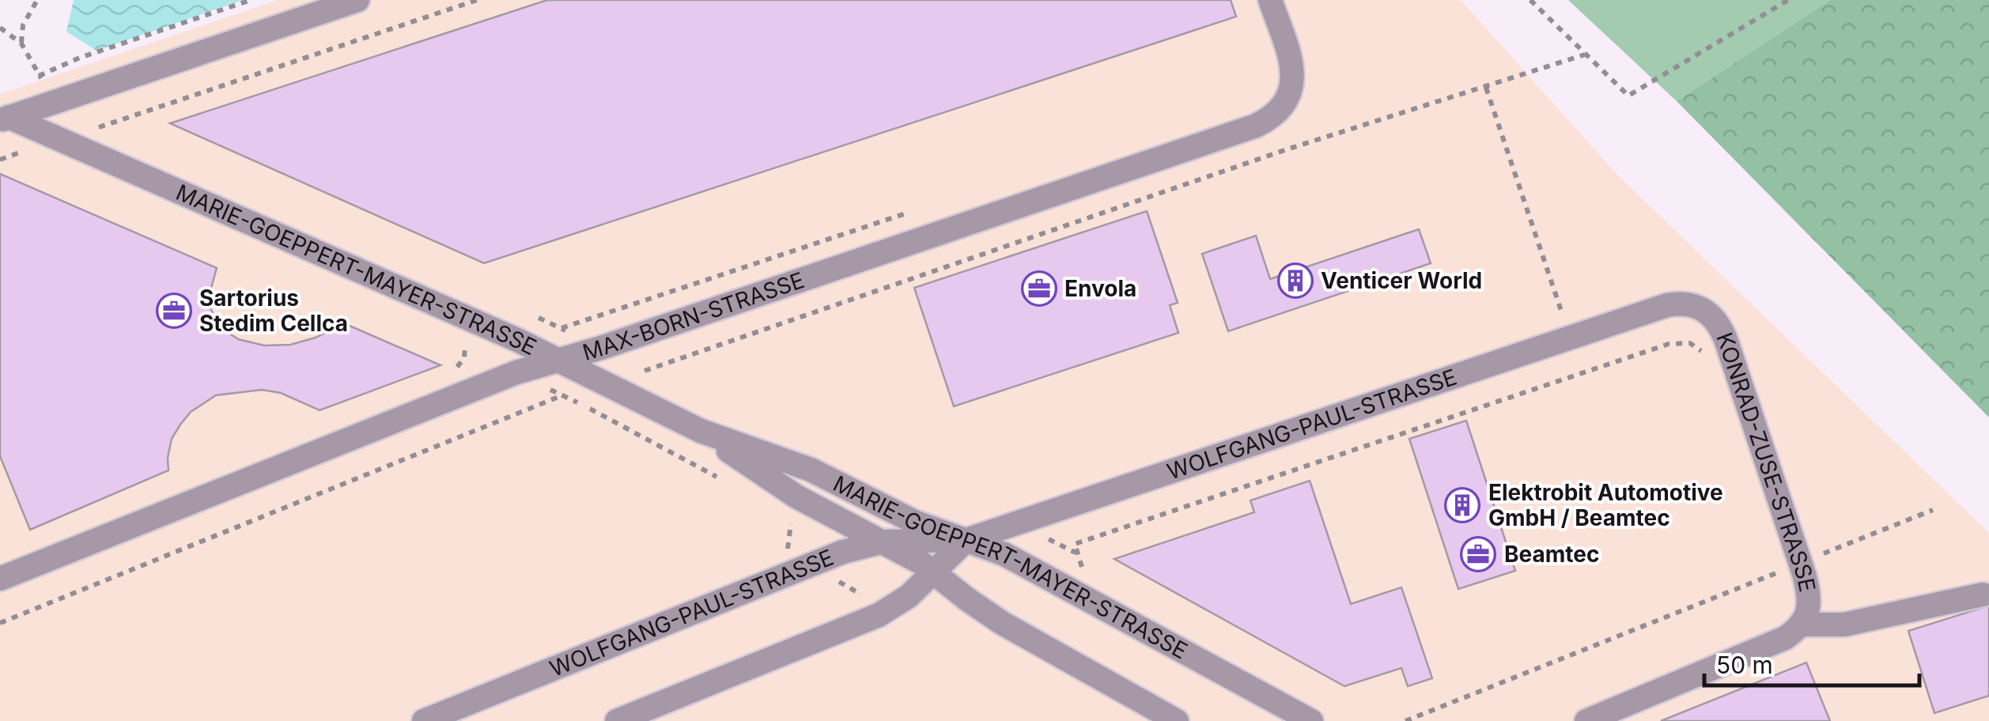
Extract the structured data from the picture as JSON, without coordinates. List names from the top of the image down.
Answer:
{
  "streets": {
    "street": [
      "MARIE-GOEPPERT-MAYER-STRASSE",
      "MAX-BORN-STRASSE",
      "WOLFGANG-PAUL-STRASSE",
      "KONRAD-ZUSE-STRASSE"
    ]
  },
  "crossings": [
    ["MARIE-GOEPPERT-MAYER-STRASSE", "MAX-BORN-STRASSE"],
    ["MARIE-GOEPPERT-MAYER-STRASSE", "WOLFGANG-PAUL-STRASSE"],
    ["WOLFGANG-PAUL-STRASSE", "KONRAD-ZUSE-STRASSE"]
  ],
  "places": {
    "building": ["Venticer World", "Elektrobit Automotive GmbH / Beamtec"],
    "office": ["Envola", "Sartorius Stedim Cellca", "Beamtec"]
  },
  "scale_bar": "50 m"
}
